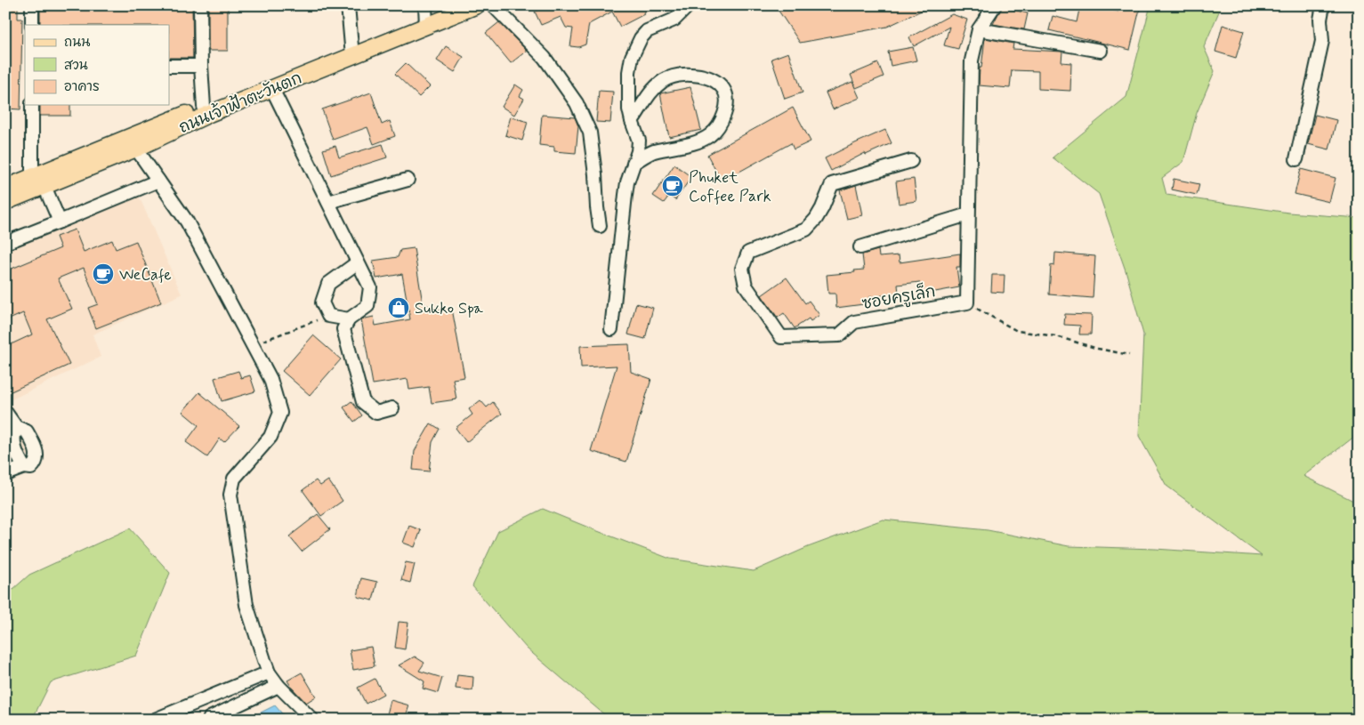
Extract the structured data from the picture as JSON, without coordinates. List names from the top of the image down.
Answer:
{
  "streets": {
    "main road": ["ถนนเจ้าฟ้าตะวันตก"],
    "street": ["ซอยครูเล็ก"]
  },
  "places": {
    "cafe": ["Phuket Coffee Park", "WeCafe"],
    "shop": ["Sukko Spa"]
  },
  "legend": ["ถนน", "สวน", "อาคาร"]
}
